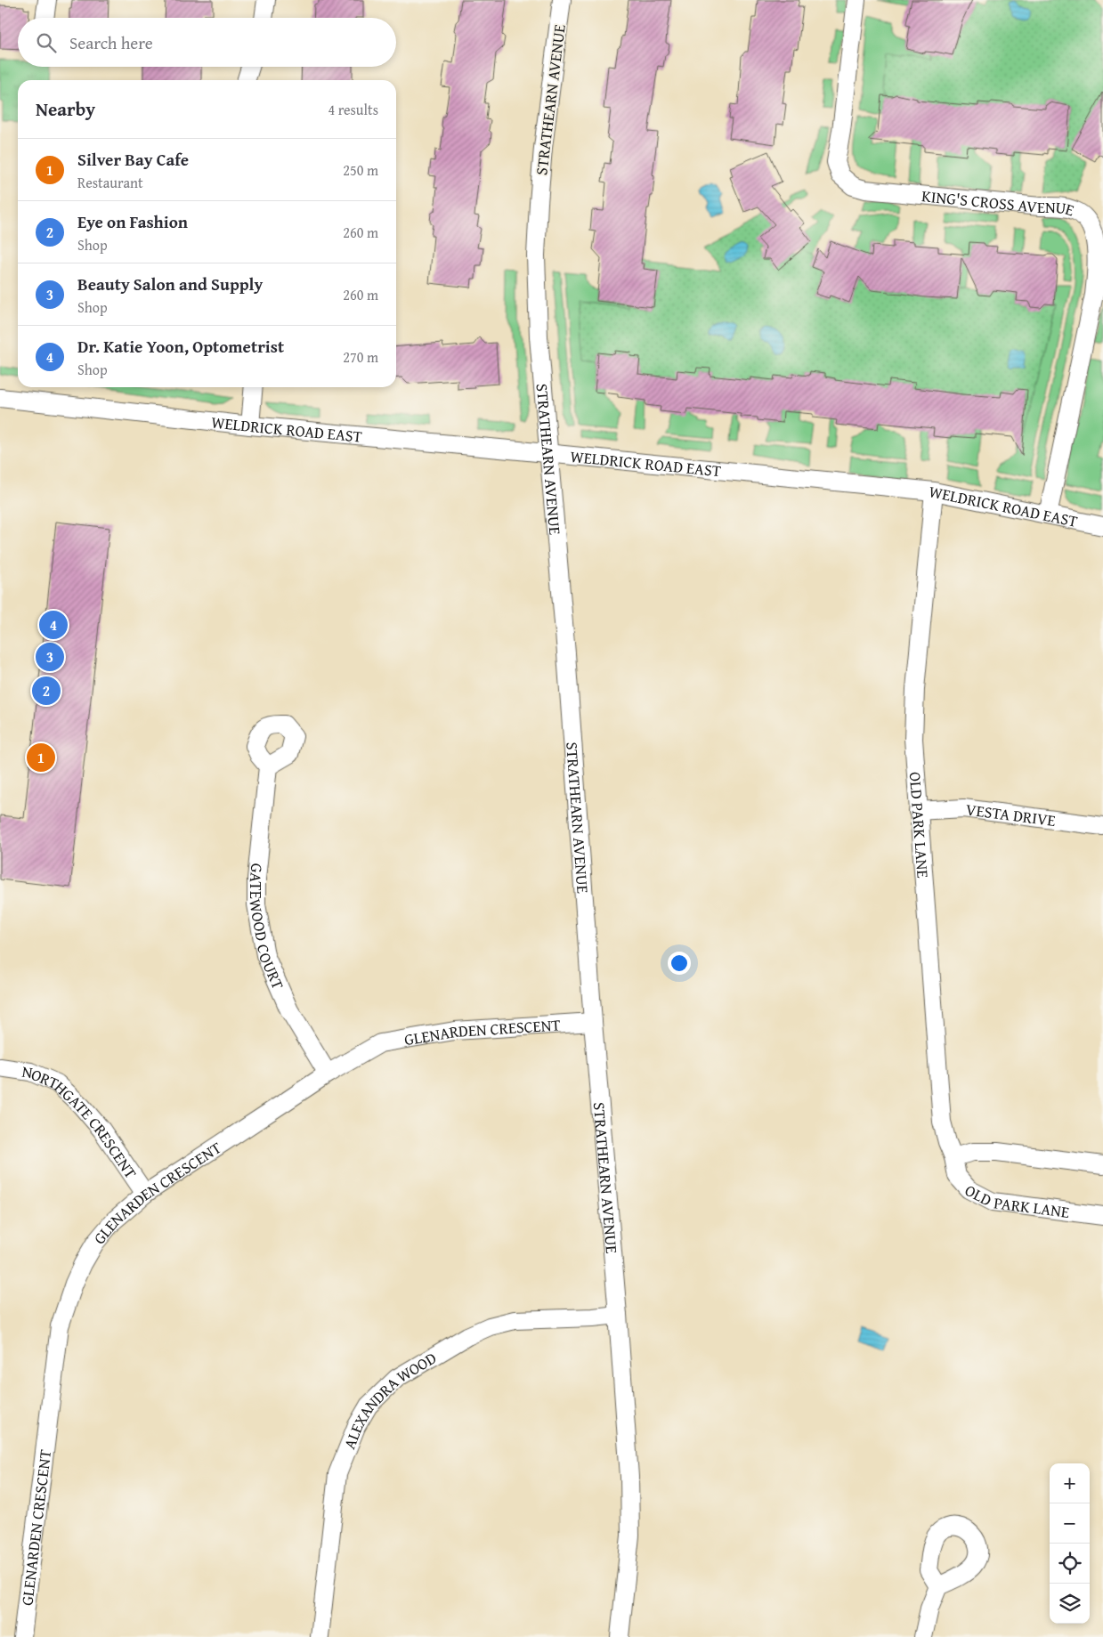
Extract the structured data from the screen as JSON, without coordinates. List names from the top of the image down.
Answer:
{
  "streets": {
    "street": [
      "STRATHEARN AVENUE",
      "KING'S CROSS AVENUE",
      "WELDRICK ROAD EAST",
      "VESTA DRIVE",
      "OLD PARK LANE",
      "GATEWOOD COURT",
      "GLENARDEN CRESCENT",
      "NORTHGATE CRESCENT",
      "ALEXANDRA WOOD"
    ]
  },
  "crossings": [
    ["STRATHEARN AVENUE", "WELDRICK ROAD EAST"],
    ["STRATHEARN AVENUE", "GLENARDEN CRESCENT"],
    ["STRATHEARN AVENUE", "ALEXANDRA WOOD"],
    ["KING'S CROSS AVENUE", "WELDRICK ROAD EAST"],
    ["WELDRICK ROAD EAST", "OLD PARK LANE"],
    ["VESTA DRIVE", "OLD PARK LANE"],
    ["GATEWOOD COURT", "GLENARDEN CRESCENT"],
    ["GLENARDEN CRESCENT", "NORTHGATE CRESCENT"]
  ],
  "page": {
    "search": "Search here",
    "heading": ["Nearby", "4 results"],
    "list": [
      {
        "mark": "1",
        "name": "Silver Bay Cafe",
        "note": "Restaurant",
        "value": "250 m"
      },
      {
        "mark": "2",
        "name": "Eye on Fashion",
        "note": "Shop",
        "value": "260 m"
      },
      {
        "mark": "3",
        "name": "Beauty Salon and Supply",
        "note": "Shop",
        "value": "260 m"
      },
      {
        "mark": "4",
        "name": "Dr. Katie Yoon, Optometrist",
        "note": "Shop",
        "value": "270 m"
      }
    ],
    "pins": [
      "4",
      "3",
      "2",
      "1"
    ],
    "map_buttons": ["+", "−"]
  }
}
